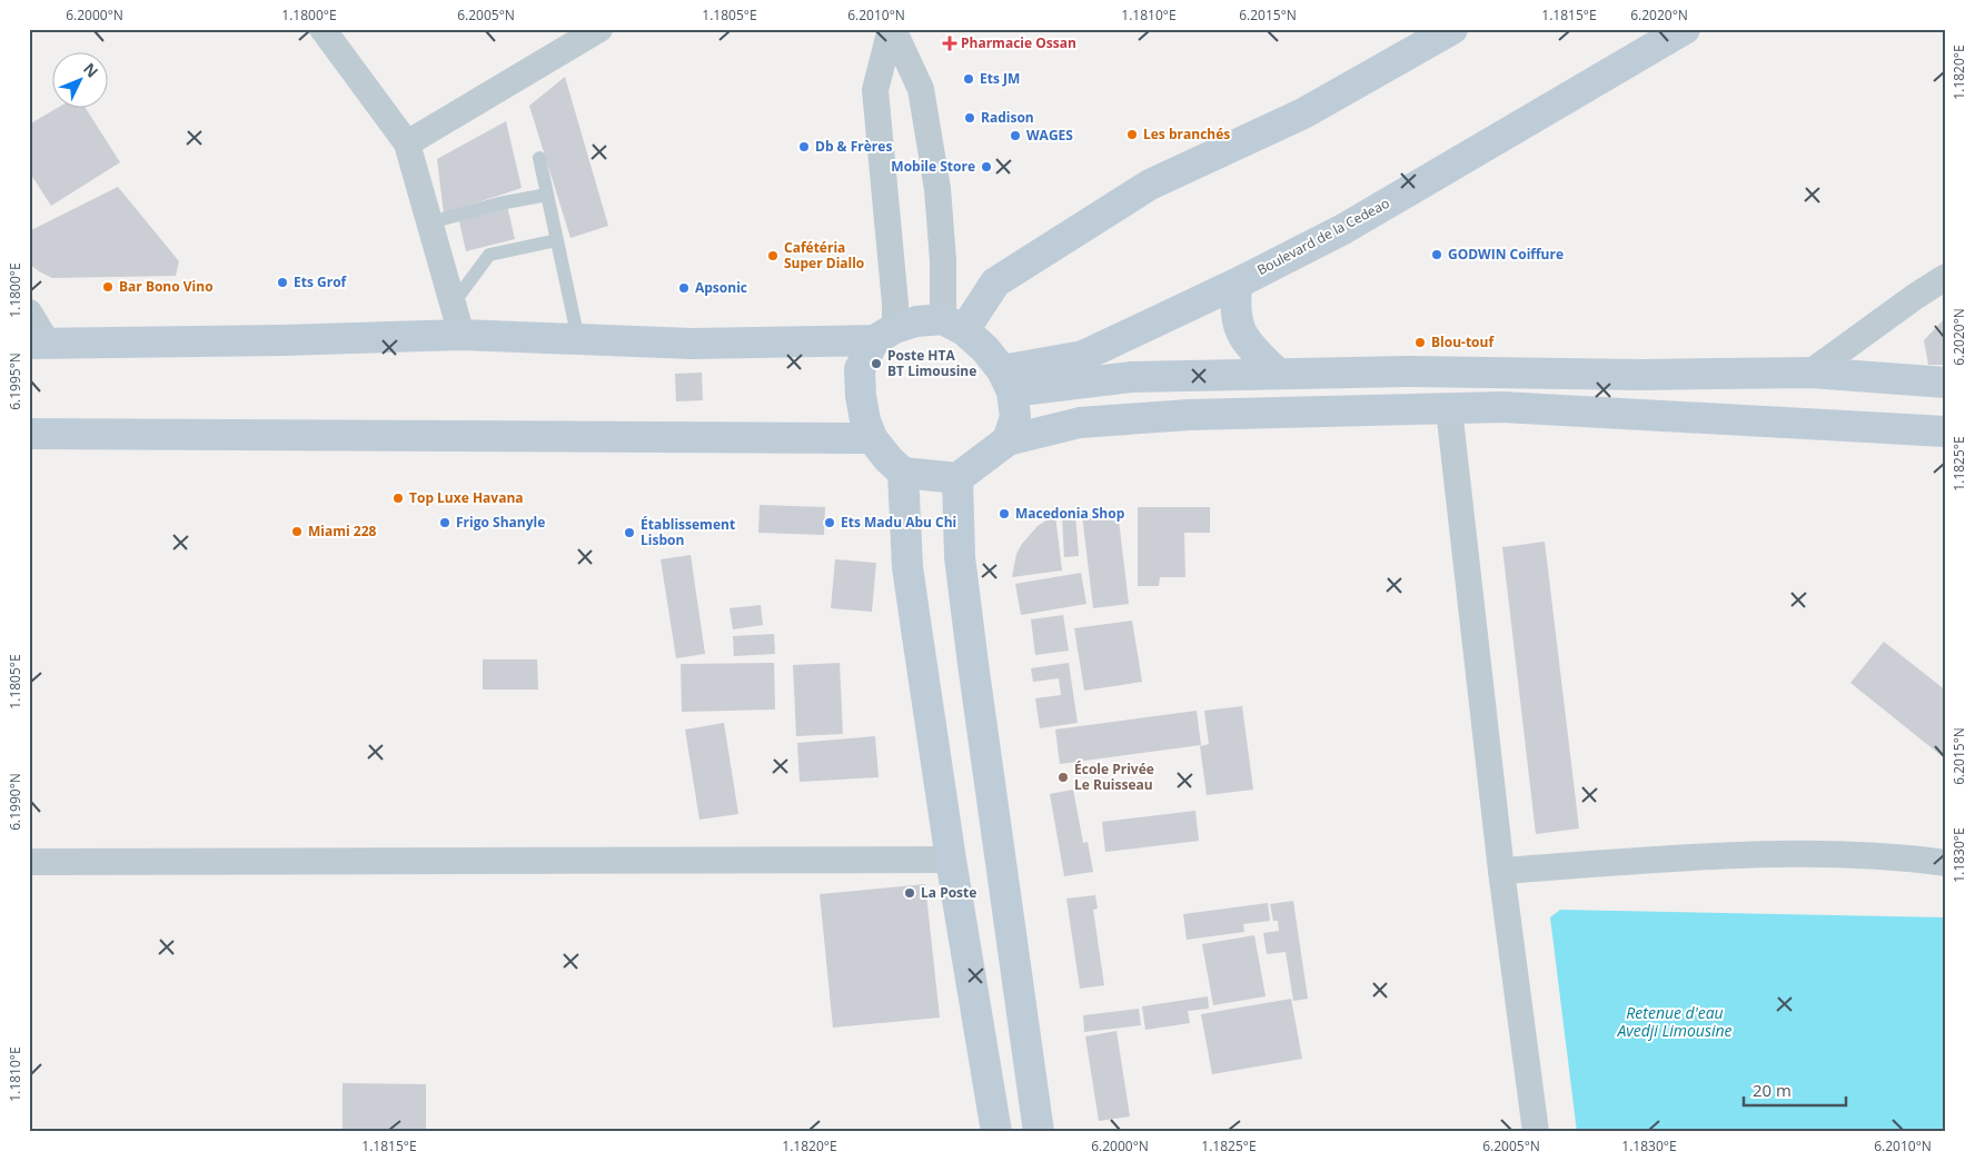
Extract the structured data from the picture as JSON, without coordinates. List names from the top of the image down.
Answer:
{
  "streets": {
    "main road": ["Boulevard de la Cedeao"]
  },
  "water": ["Retenue d'eau Avedji Limousine"],
  "places": {
    "health": ["Pharmacie Ossan"],
    "other": [
      "Ets JM",
      "Radison",
      "Les branchés",
      "WAGES",
      "Db & Frères",
      "Mobile Store",
      "GODWIN Coiffure",
      "Cafétéria Super Diallo",
      "Ets Grof",
      "Bar Bono Vino",
      "Apsonic",
      "Blou-touf",
      "Poste HTA BT Limousine",
      "Top Luxe Havana",
      "Macedonia Shop",
      "Frigo Shanyle",
      "Ets Madu Abu Chi",
      "Miami 228",
      "Établissement Lisbon",
      "École Privée Le Ruisseau",
      "La Poste"
    ]
  },
  "scale_bar": "20 m",
  "north": "top right",
  "coordinates": [
    "6.2000°N",
    "1.1800°E",
    "6.2005°N",
    "1.1805°E",
    "6.2010°N",
    "1.1810°E",
    "6.2015°N",
    "1.1815°E",
    "6.2020°N",
    "1.1820°E",
    "6.1995°N",
    "1.1825°E",
    "6.1990°N",
    "1.1830°E"
  ]
}
